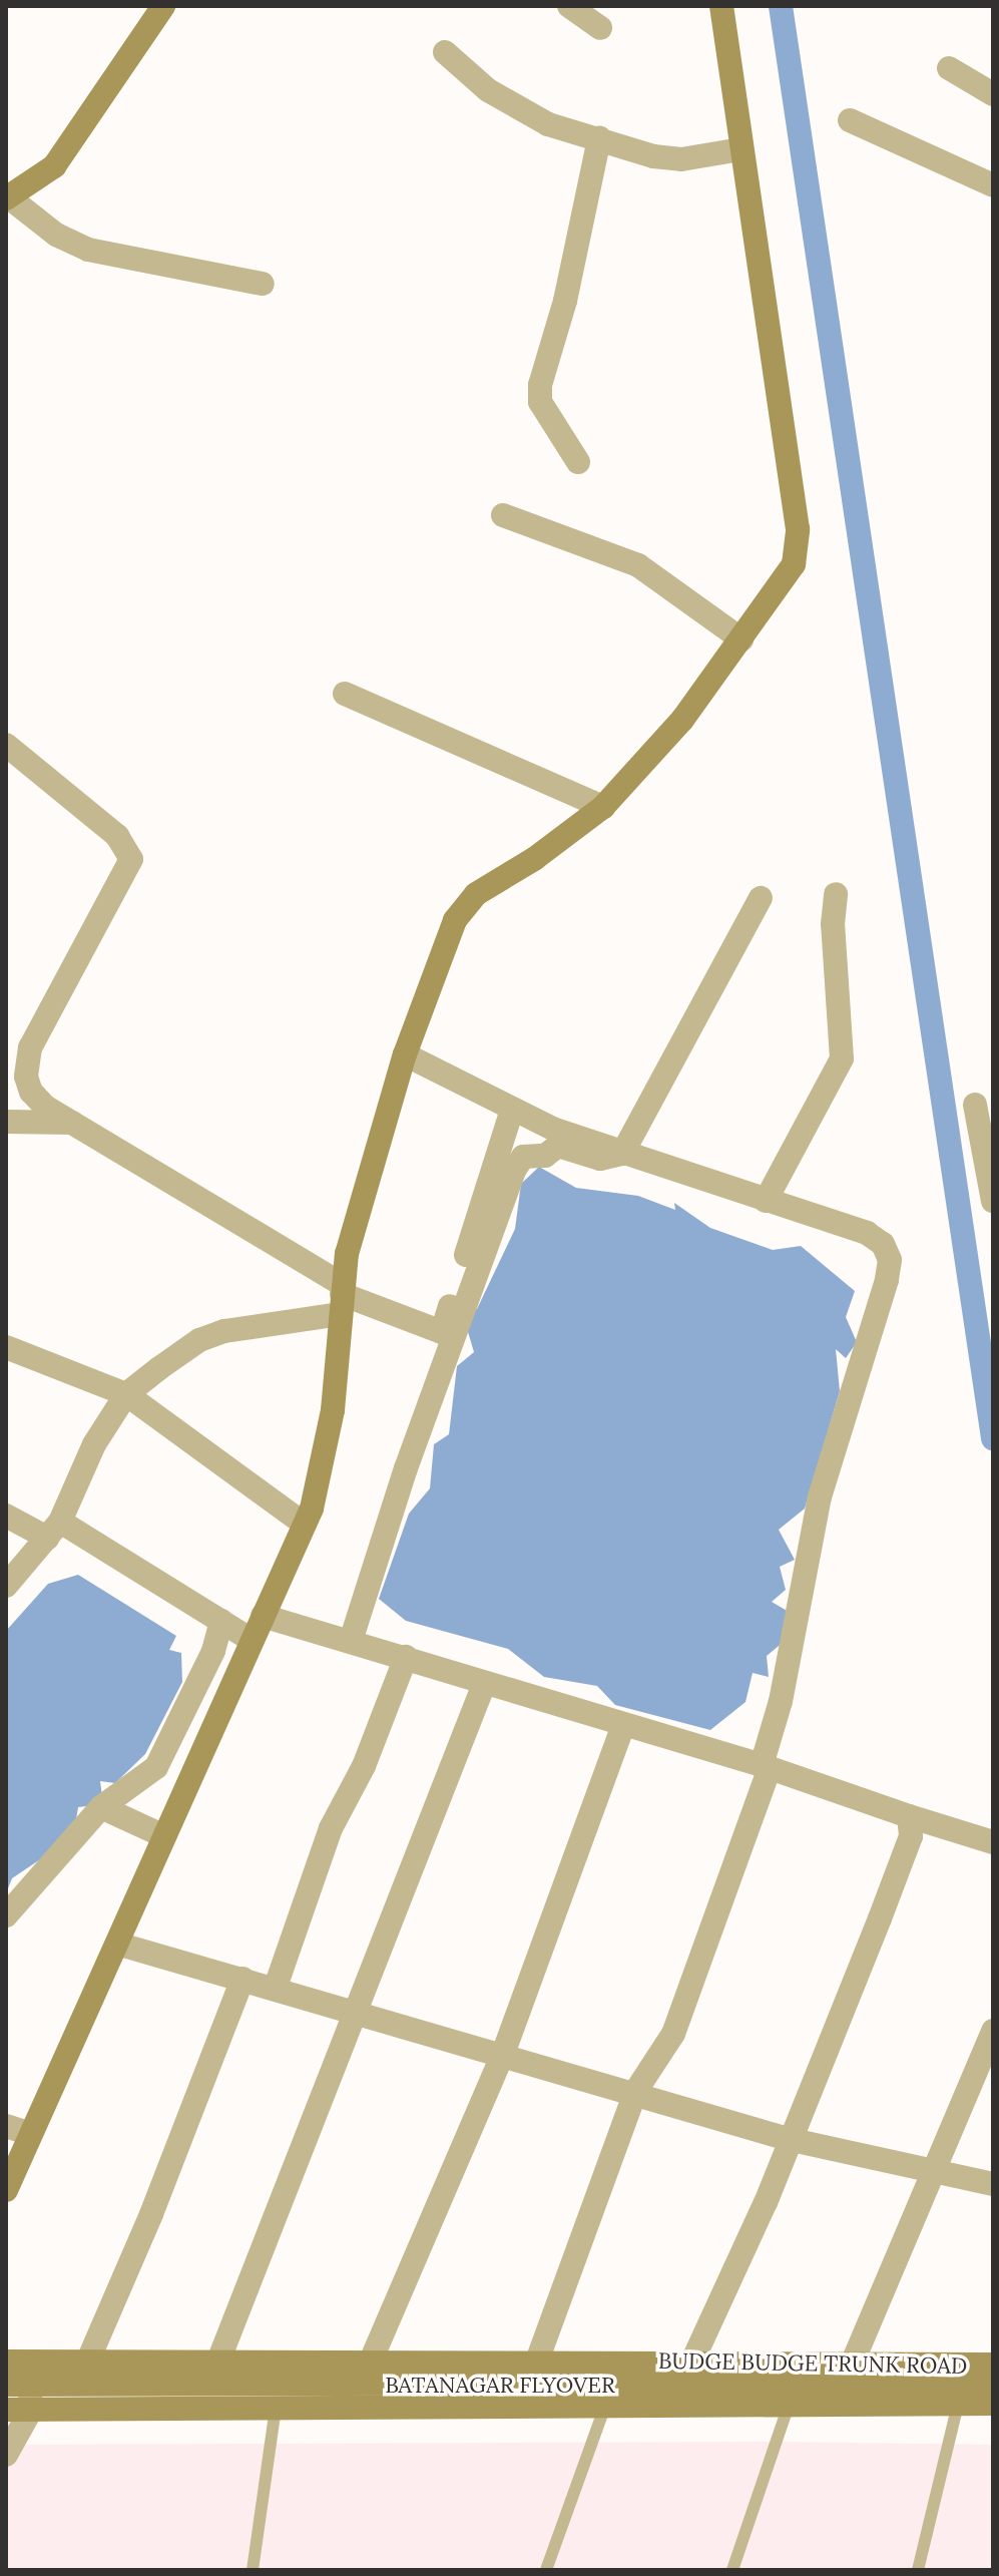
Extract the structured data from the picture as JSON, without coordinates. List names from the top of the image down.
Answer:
{
  "streets": {
    "street": ["BUDGE BUDGE TRUNK ROAD", "BATANAGAR FLYOVER"]
  }
}
